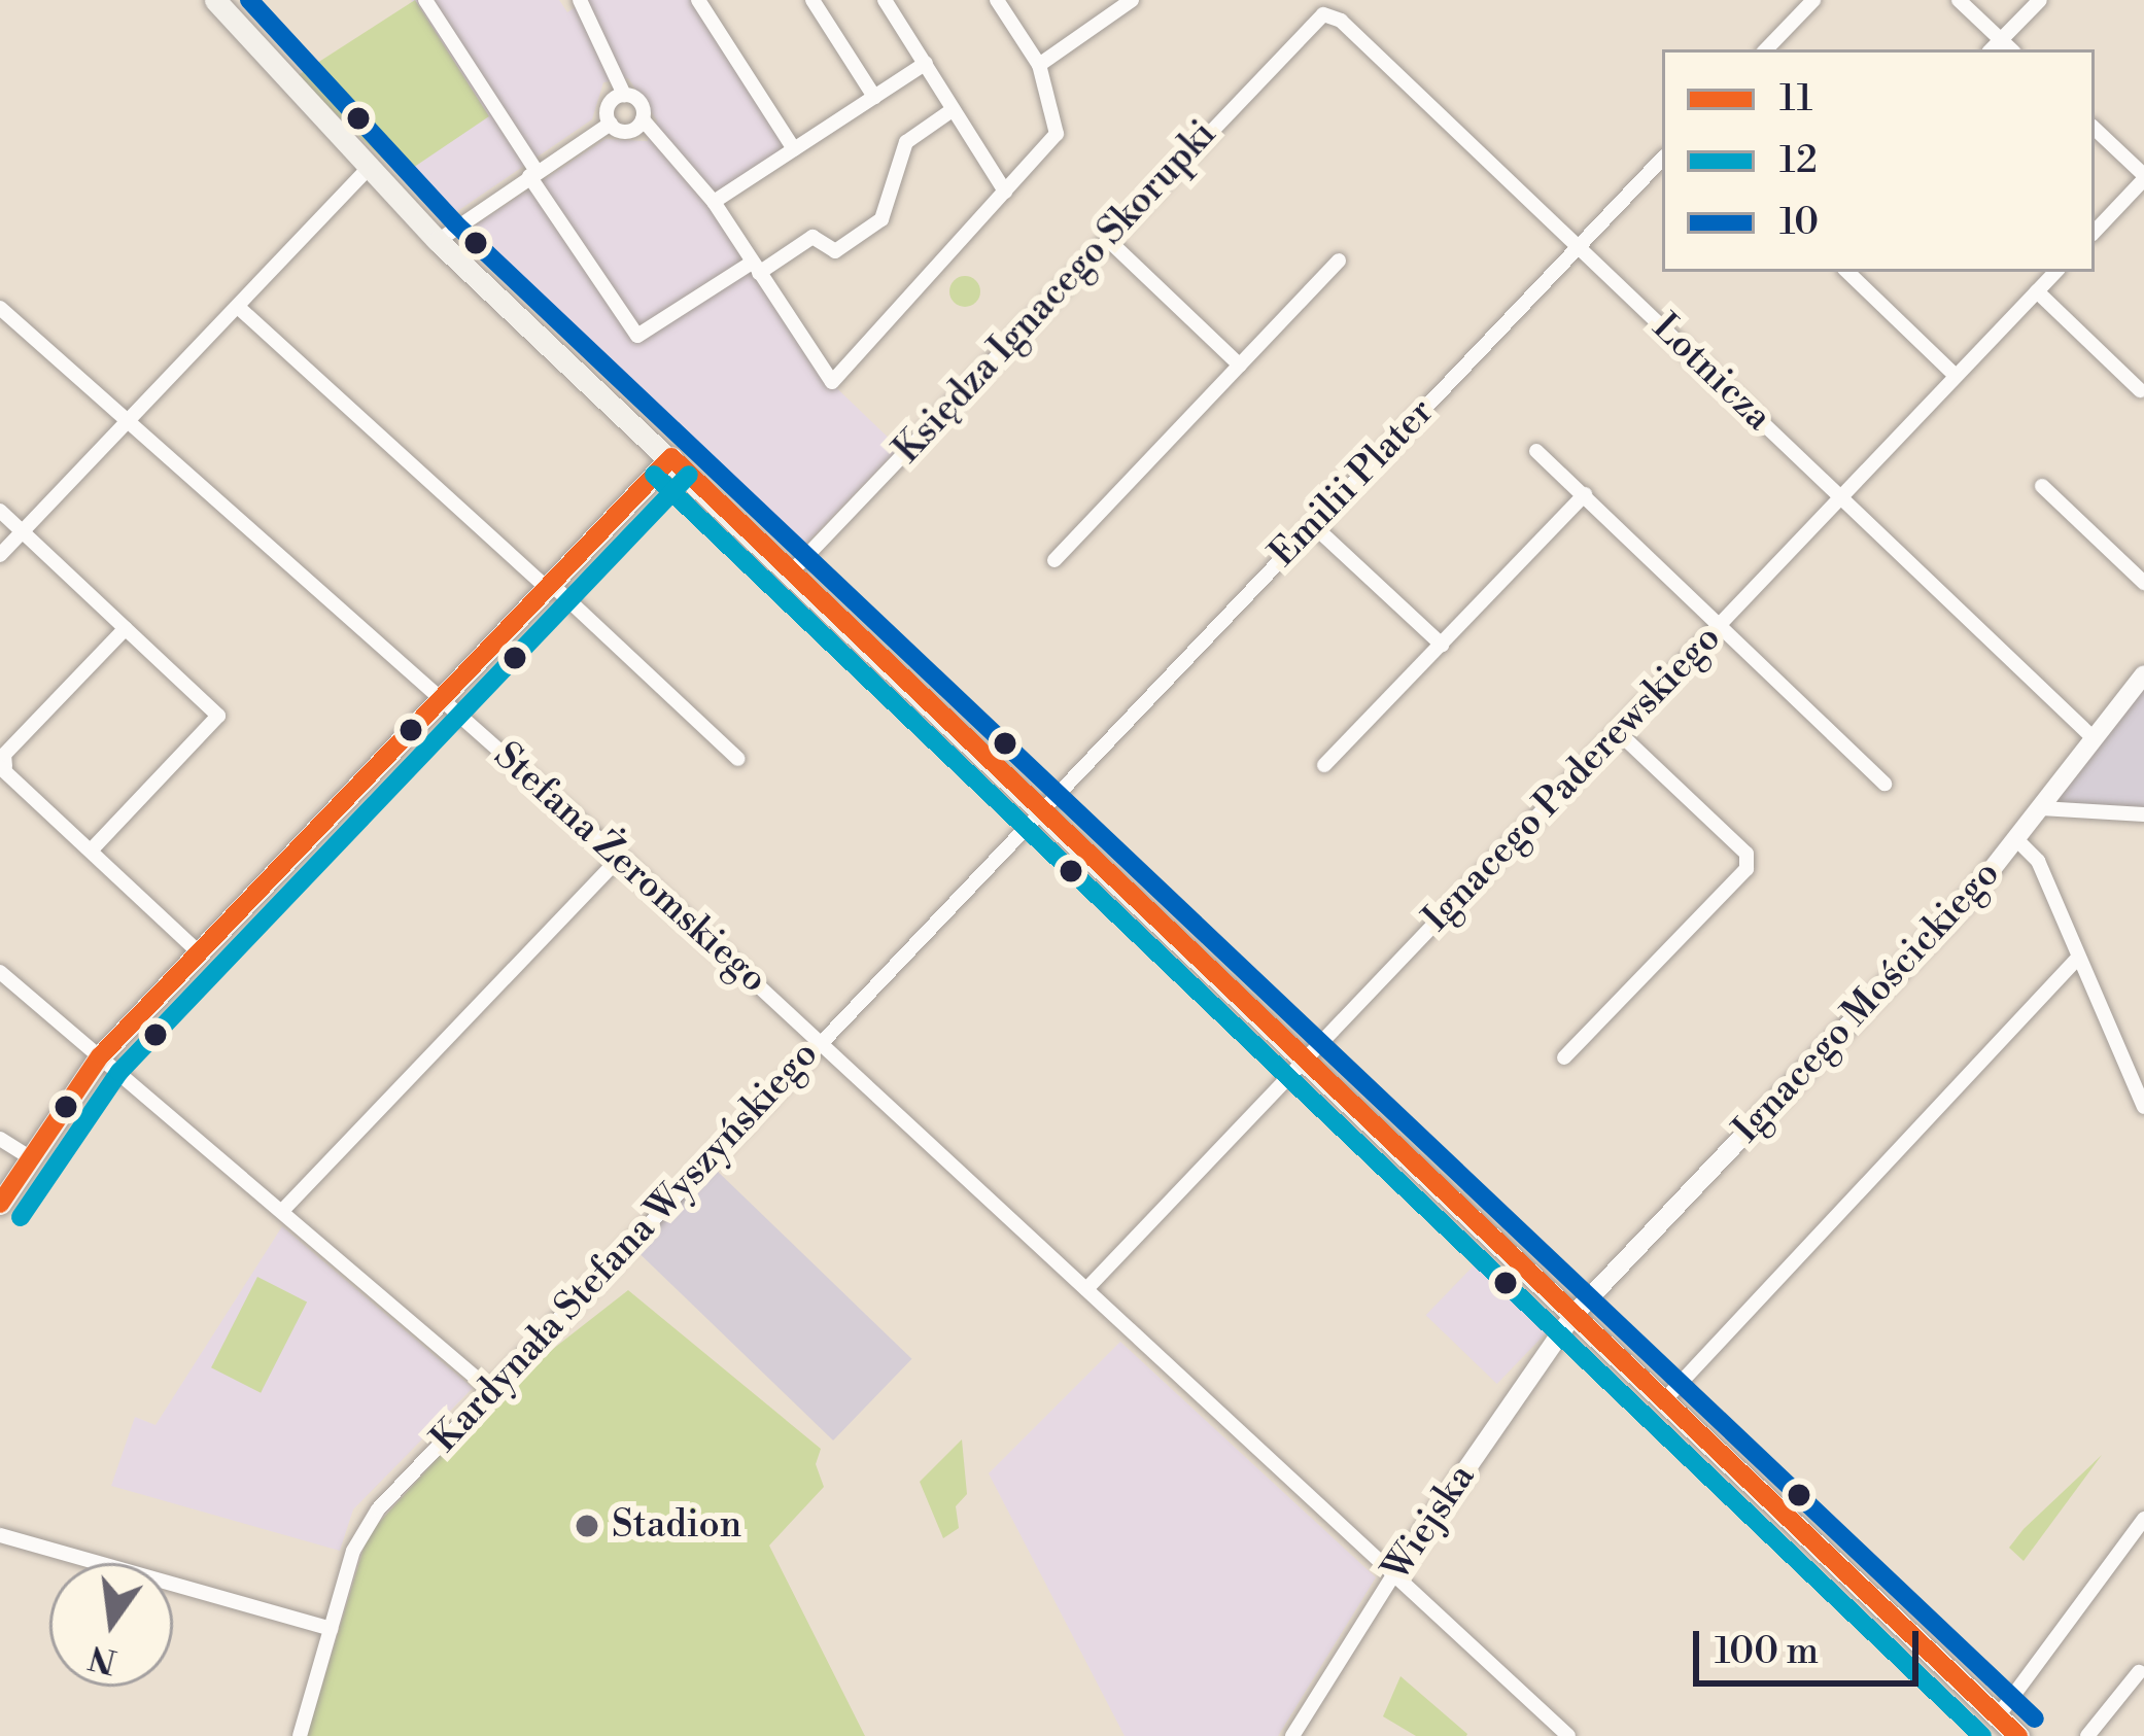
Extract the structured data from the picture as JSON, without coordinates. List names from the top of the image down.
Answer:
{
  "streets": {
    "street": [
      "Księdza Ignacego Skorupki",
      "Lotnicza",
      "Emilii Plater",
      "Ignacego Paderewskiego",
      "Stefana Żeromskiego",
      "Ignacego Mościckiego",
      "Kardynała Stefana Wyszyńskiego",
      "Wiejska"
    ]
  },
  "crossings": [
    ["Księdza Ignacego Skorupki", "Lotnicza"],
    ["Lotnicza", "Emilii Plater"],
    ["Lotnicza", "Ignacego Paderewskiego"],
    ["Lotnicza", "Ignacego Mościckiego"],
    ["Emilii Plater", "Kardynała Stefana Wyszyńskiego"],
    ["Ignacego Paderewskiego", "Stefana Żeromskiego"],
    ["Stefana Żeromskiego", "Kardynała Stefana Wyszyńskiego"],
    ["Stefana Żeromskiego", "Wiejska"],
    ["Ignacego Mościckiego", "Wiejska"]
  ],
  "places": ["Stadion"],
  "lines": ["transit line 10", "transit line 11", "transit line 12"],
  "legend": ["11", "12", "10"],
  "scale_bar": "100 m",
  "north": "bottom"
}
